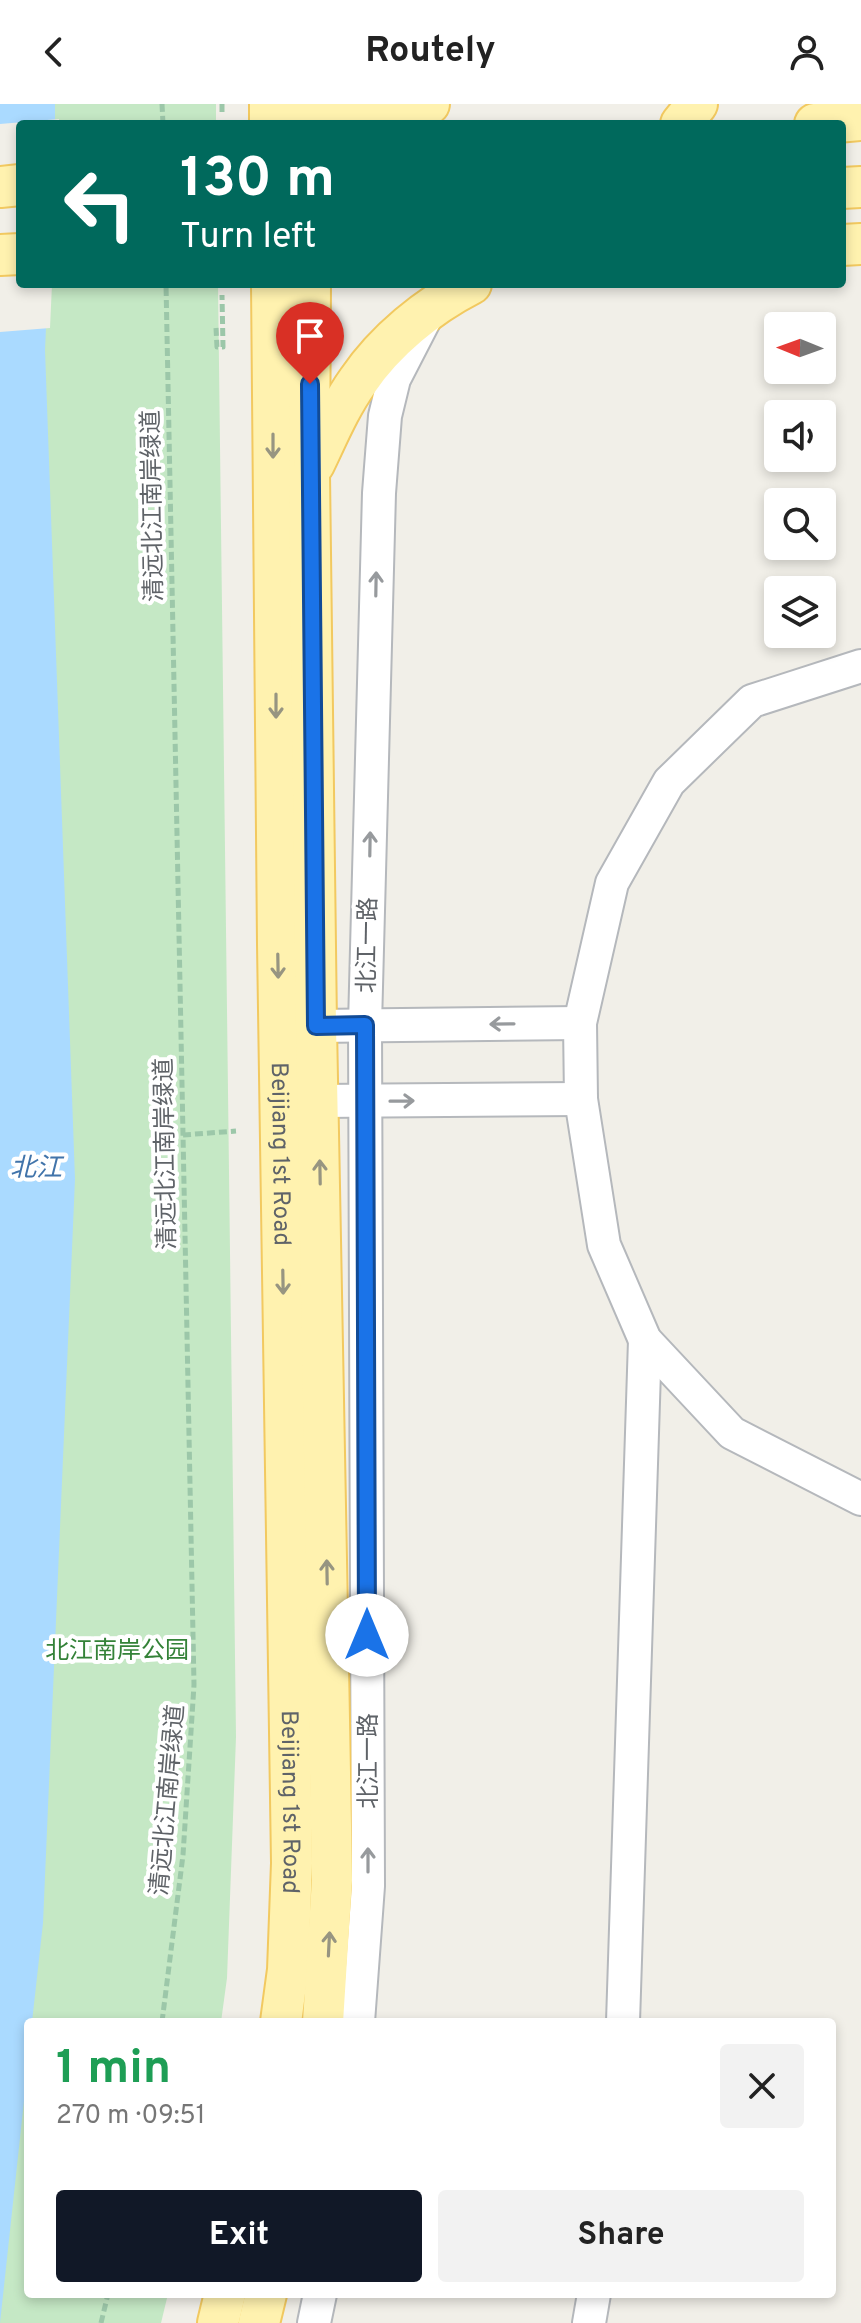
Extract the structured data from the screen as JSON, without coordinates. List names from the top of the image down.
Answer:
{
  "streets": {
    "main road": ["Beijiang 1st Road"],
    "street": ["北江一路"],
    "path": ["清远北江南岸绿道"]
  },
  "water": ["北江"],
  "parks": ["北江南岸公园"],
  "north": "left",
  "page": {
    "header": "Routely",
    "turn": ["130 m", "Turn left"],
    "heading": ["1 min", "270 m · 09:51"],
    "buttons": ["Exit", "Share"]
  }
}
